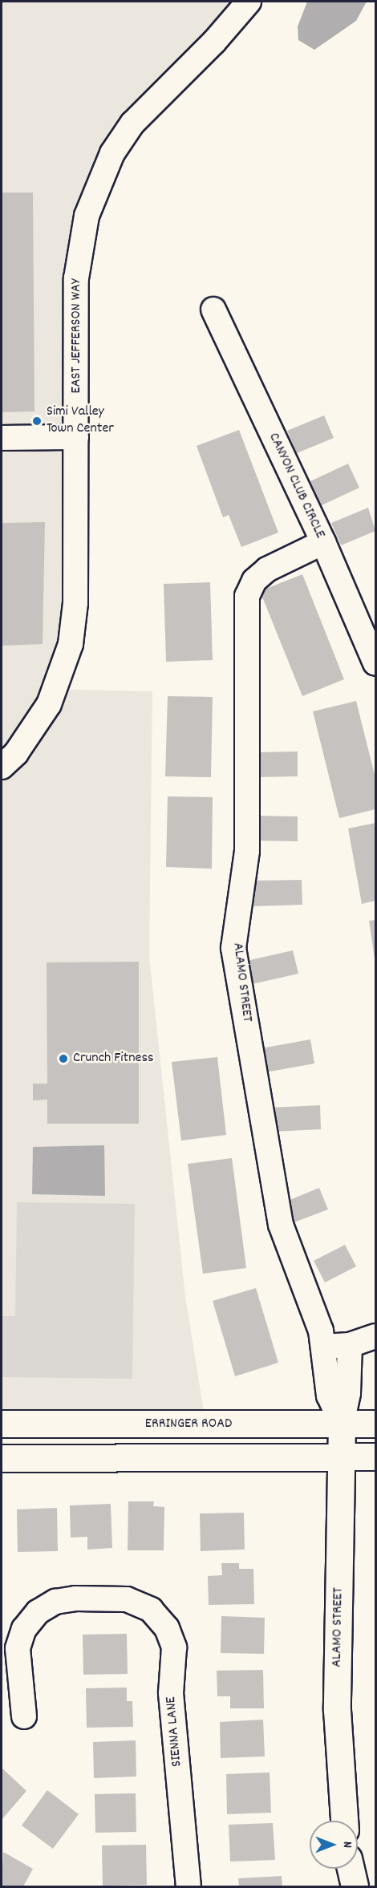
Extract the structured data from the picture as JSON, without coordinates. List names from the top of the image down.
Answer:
{
  "streets": {
    "main road": ["ALAMO STREET", "ERRINGER ROAD"],
    "street": ["EAST JEFFERSON WAY", "CANYON CLUB CIRCLE", "SIENNA LANE"]
  },
  "crossings": [
    ["CANYON CLUB CIRCLE", "ALAMO STREET"],
    ["ALAMO STREET", "ERRINGER ROAD"]
  ],
  "places": ["Simi Valley Town Center", "Crunch Fitness"],
  "north": "right"
}
